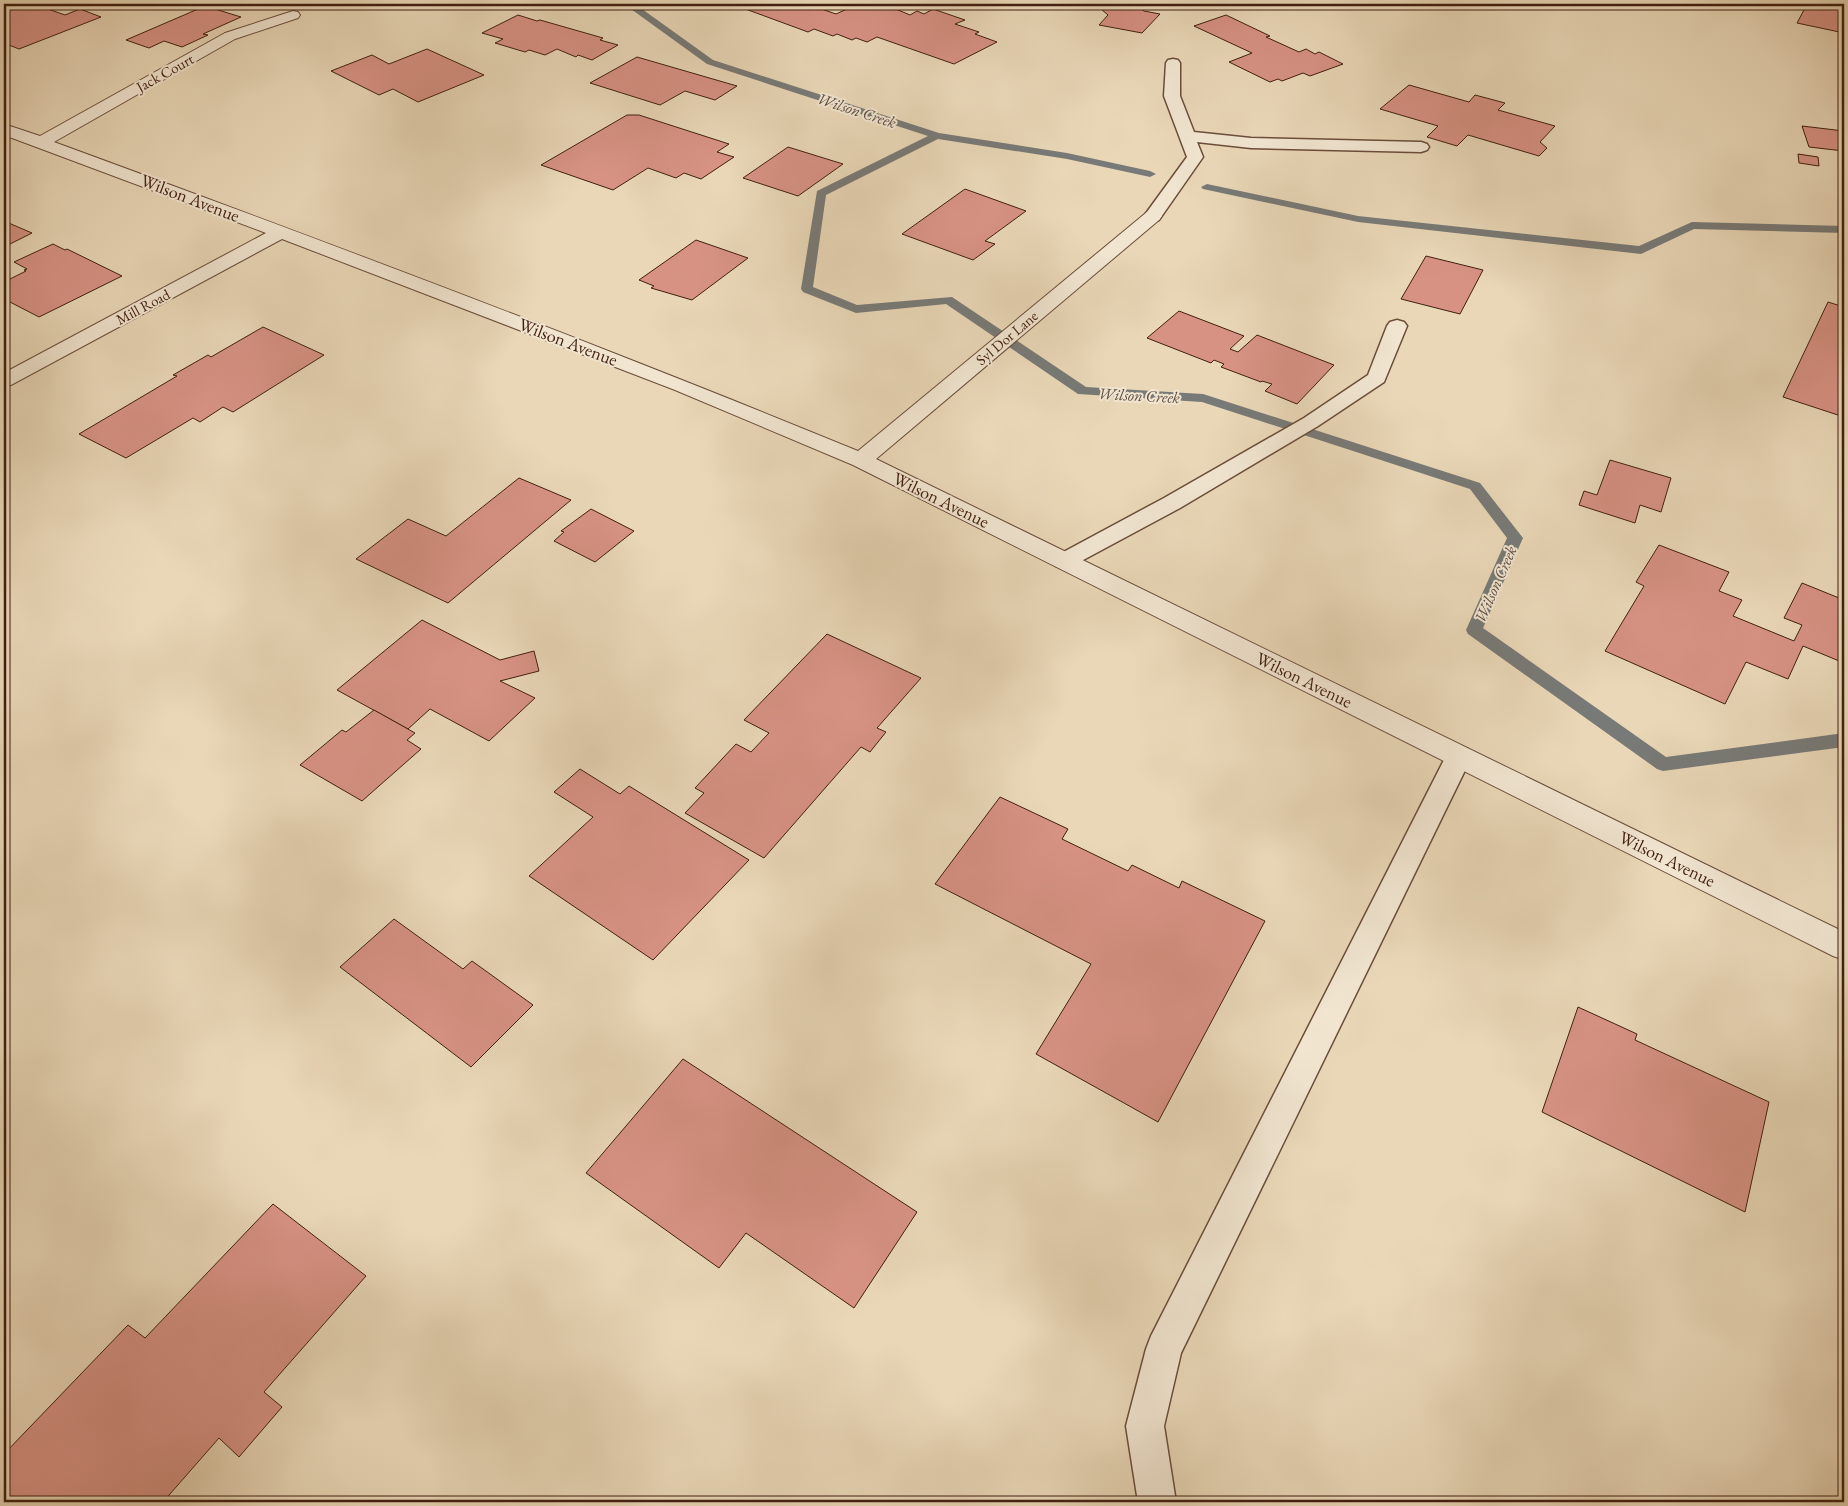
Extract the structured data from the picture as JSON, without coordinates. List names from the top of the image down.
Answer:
{
  "streets": {
    "street": [
      "Jack Court",
      "Wilson Avenue",
      "Mill Road",
      "Syl Dor Lane"
    ]
  },
  "crossings": [
    ["Jack Court", "Wilson Avenue"],
    ["Wilson Avenue", "Mill Road"],
    ["Wilson Avenue", "Syl Dor Lane"]
  ],
  "water": ["Wilson Creek"]
}
